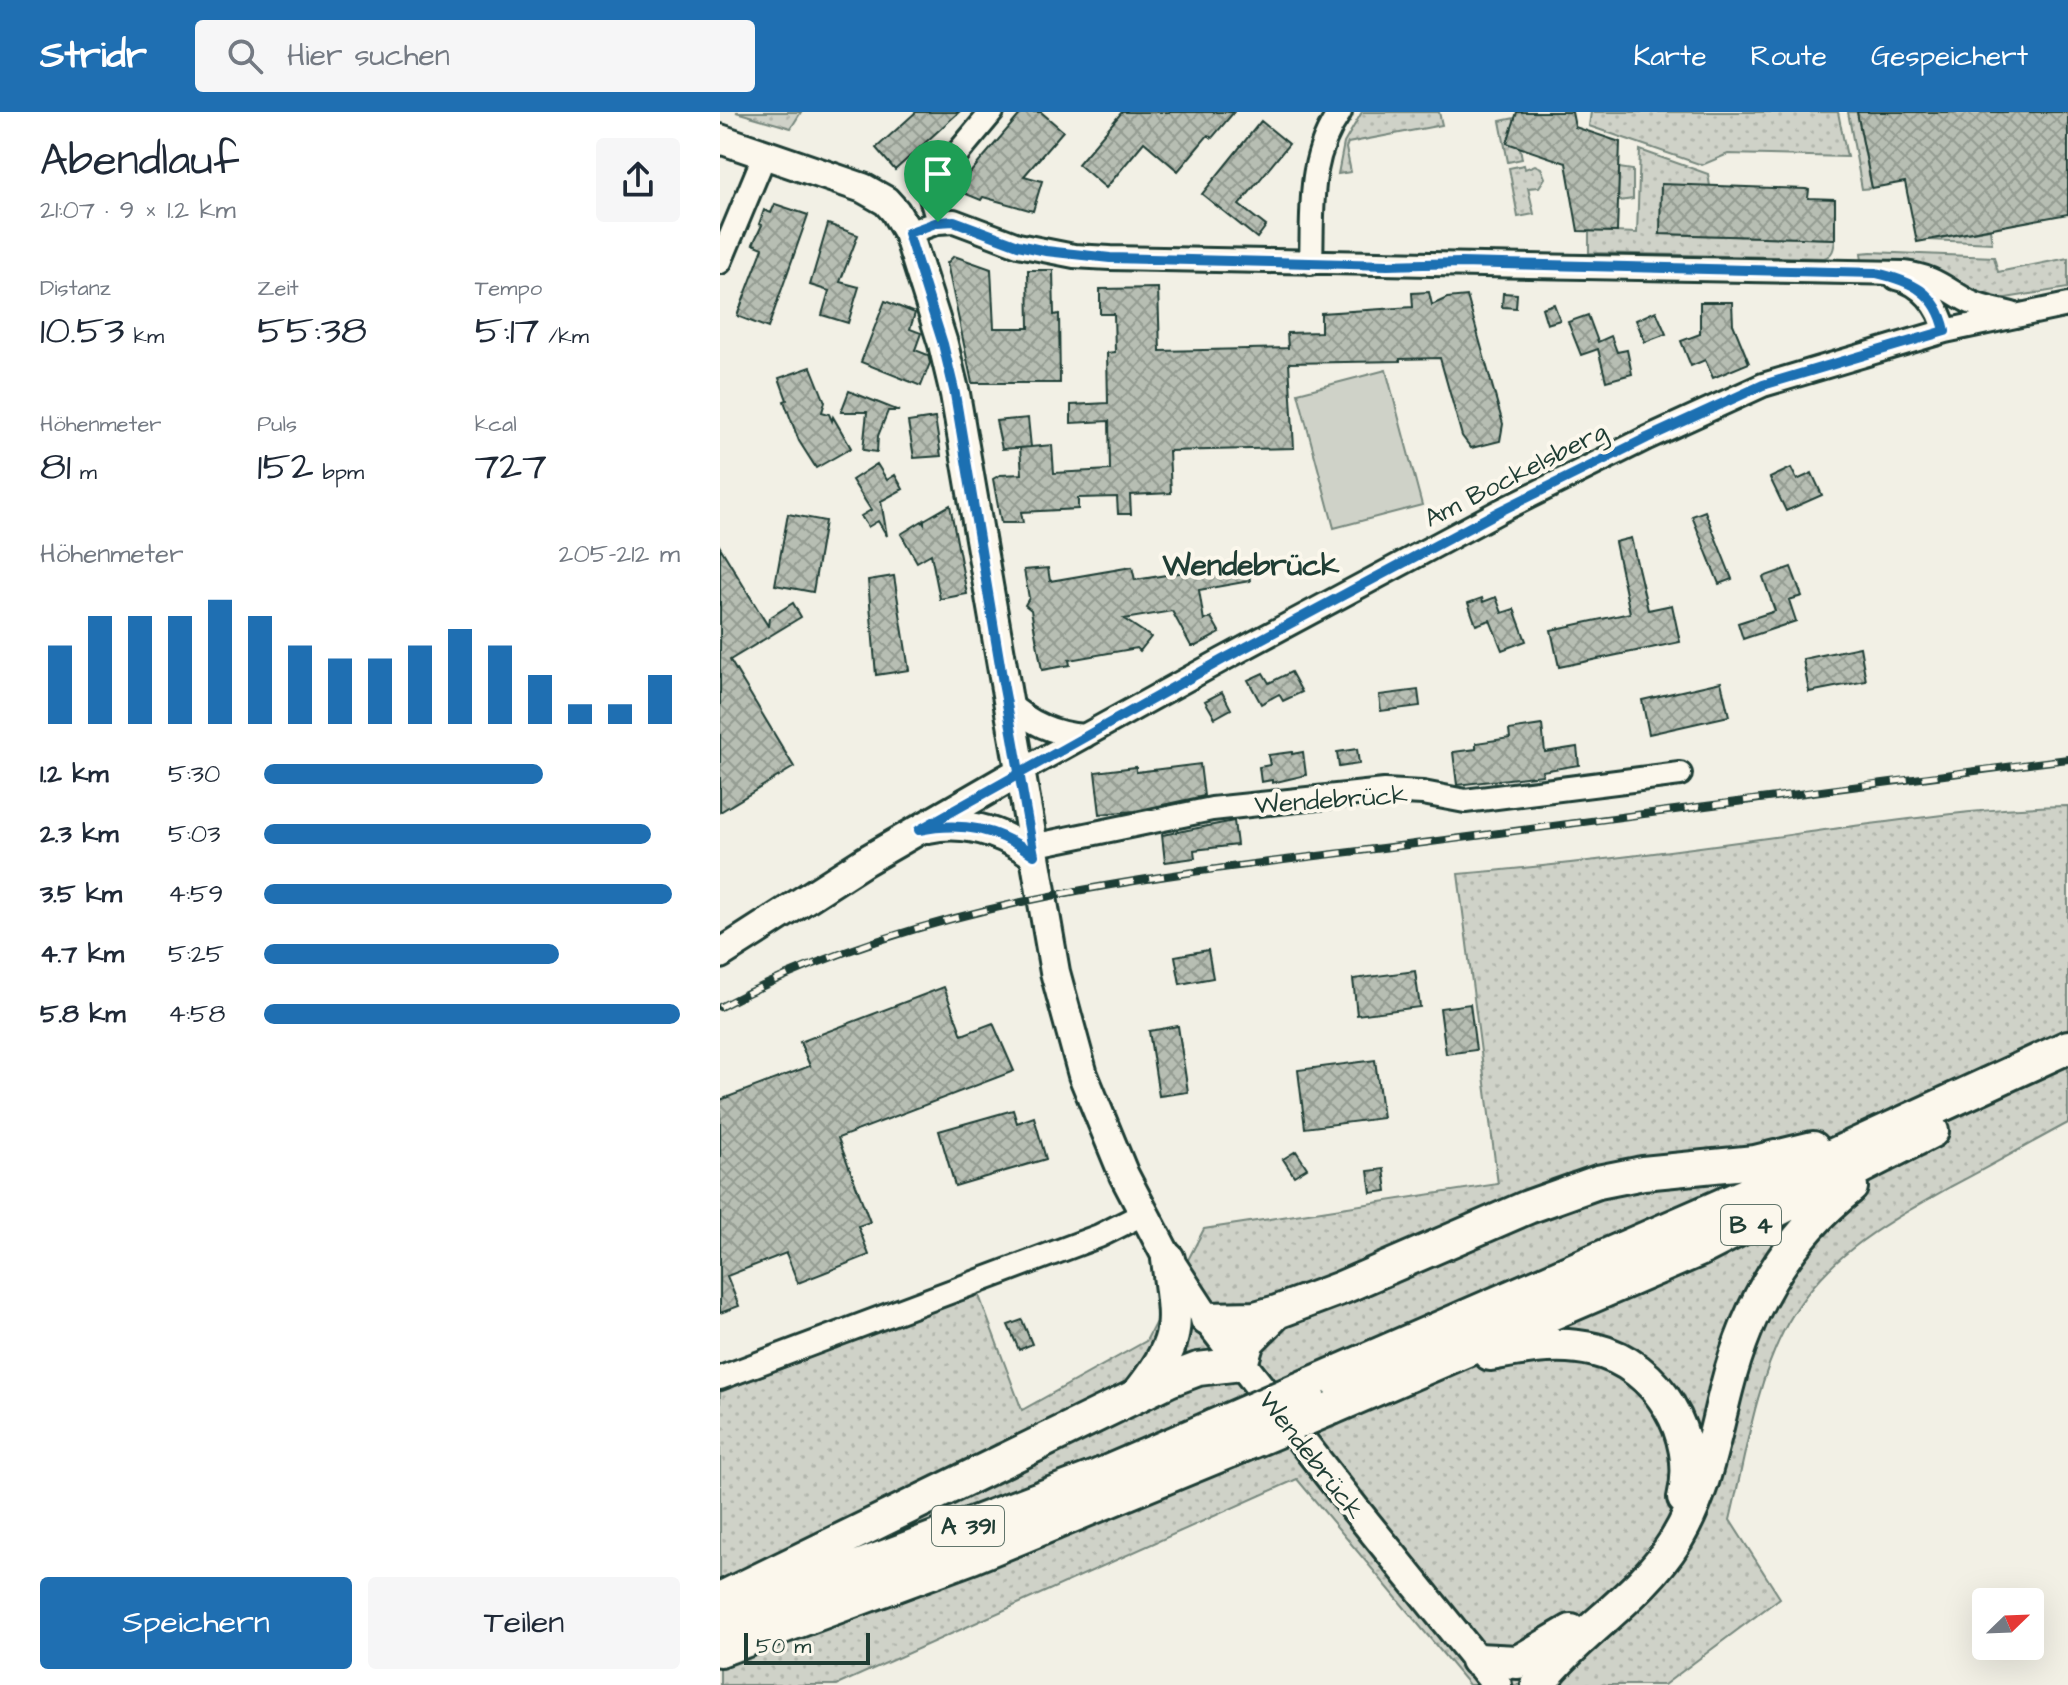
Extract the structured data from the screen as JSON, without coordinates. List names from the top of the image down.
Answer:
{
  "streets": {
    "highway": ["B 4", "A 391"],
    "main road": ["Wendebrück"],
    "street": ["Am Bockelsberg"]
  },
  "crossings": [
    ["Am Bockelsberg", "Wendebrück"],
    ["B 4", "A 391"]
  ],
  "districts": ["Wendebrück"],
  "scale_bar": "50 m",
  "north": "top right",
  "page": {
    "header": "Stridr",
    "search": "Hier suchen",
    "nav": ["Karte", "Route", "Gespeichert"],
    "heading": ["Abendlauf", "21:07 · 9 × 1.2 km"],
    "stats": [
      ["Distanz", "10.53 km"],
      ["Zeit", "55:38"],
      ["Tempo", "5:17 /km"],
      ["Höhenmeter", "81 m"],
      ["Puls", "152 bpm"],
      ["kcal", "727"]
    ],
    "chart": ["Höhenmeter", "205–212 m"],
    "list": [
      {
        "name": "1.2 km",
        "note": "5:30"
      },
      {
        "name": "2.3 km",
        "note": "5:03"
      },
      {
        "name": "3.5 km",
        "note": "4:59"
      },
      {
        "name": "4.7 km",
        "note": "5:25"
      },
      {
        "name": "5.8 km",
        "note": "4:58"
      }
    ],
    "buttons": ["Speichern", "Teilen"],
    "scale": "50 m"
  }
}
